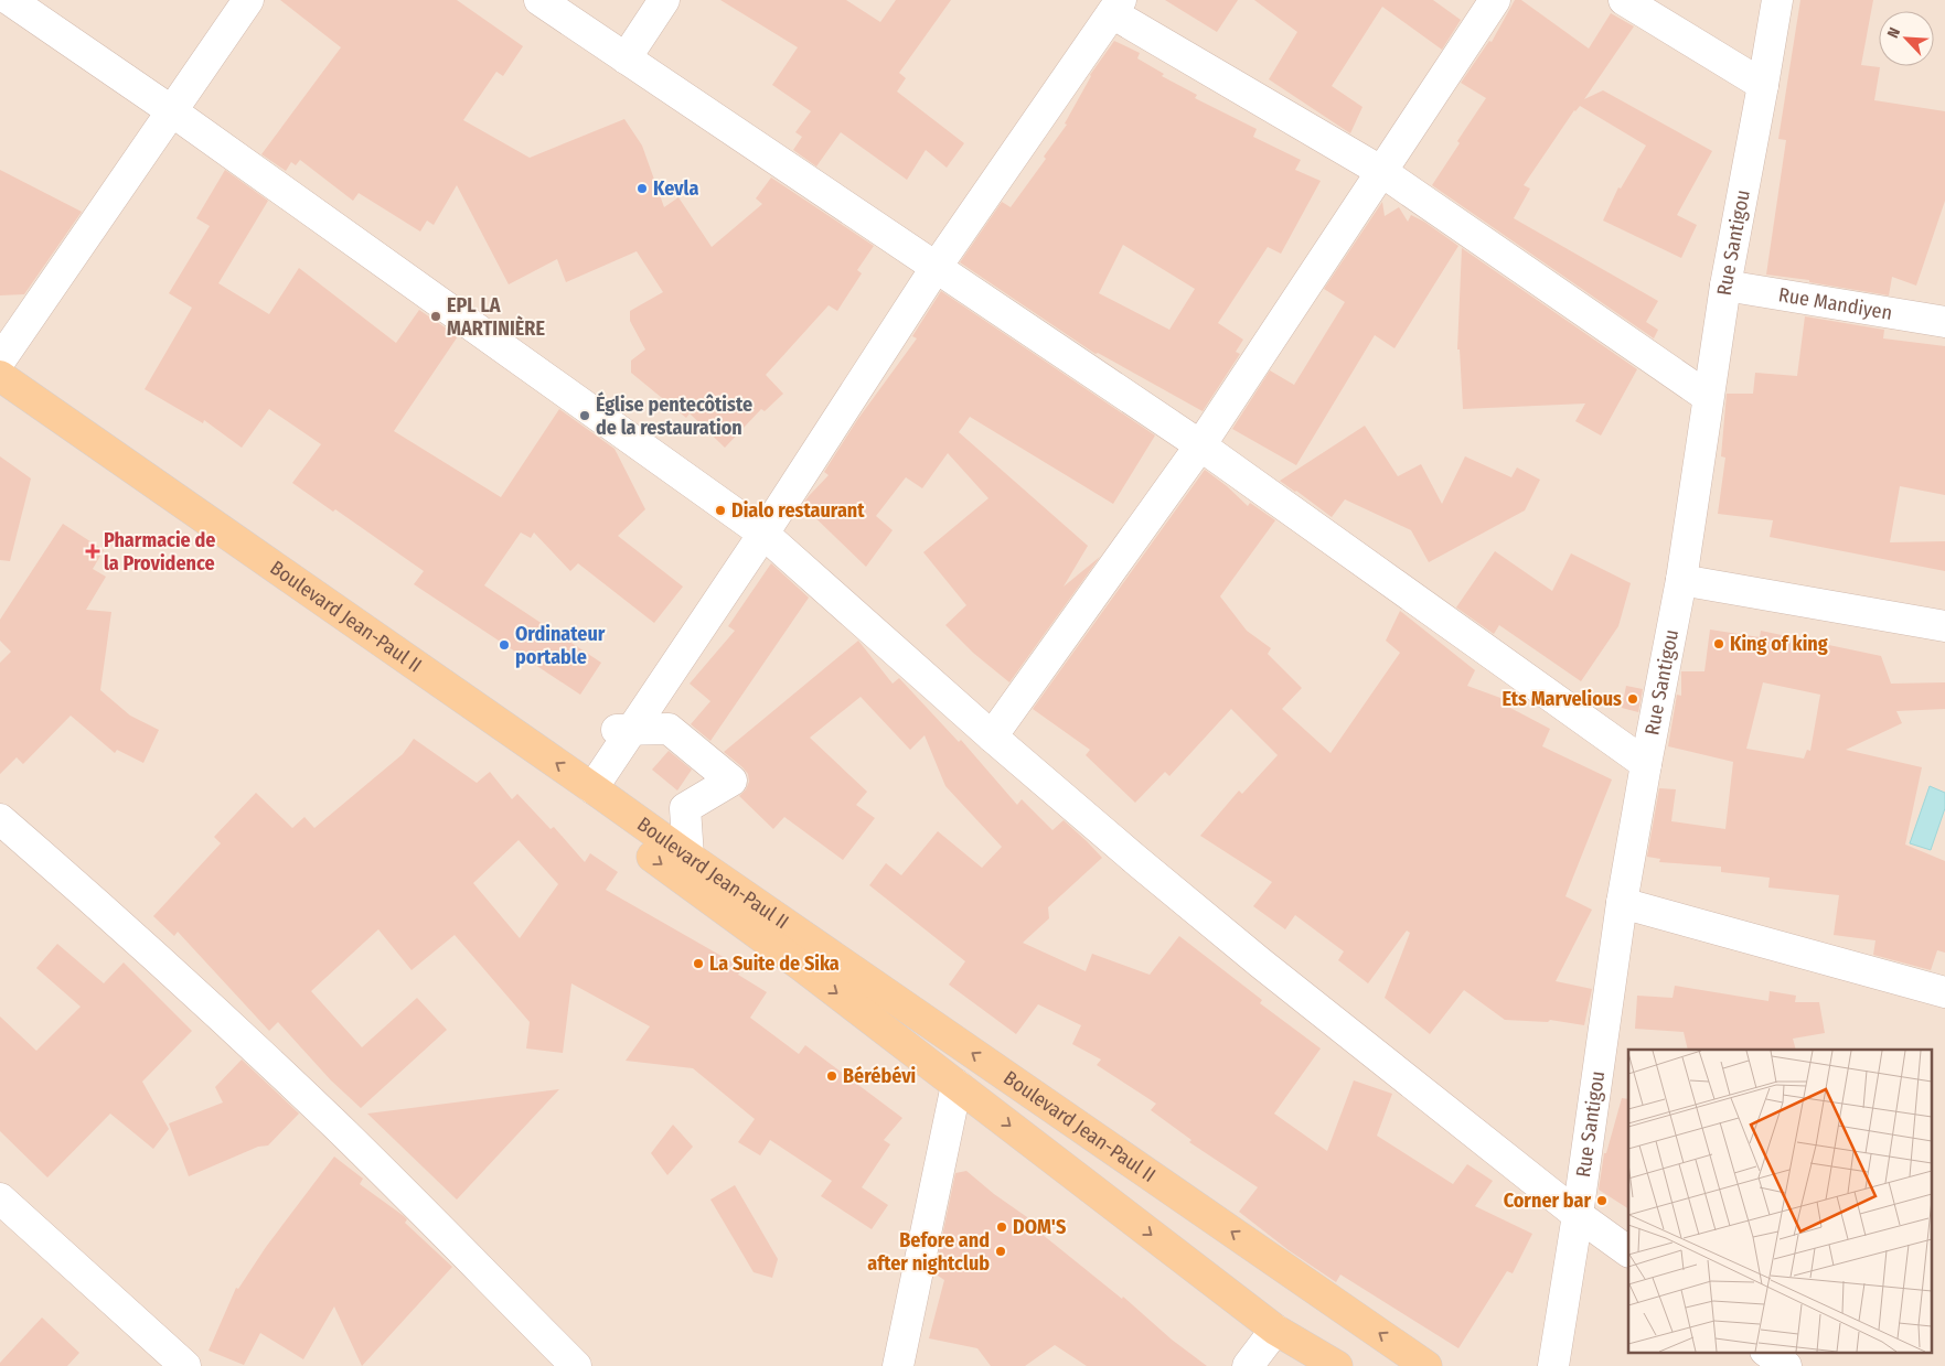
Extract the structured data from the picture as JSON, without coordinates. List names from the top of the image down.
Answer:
{
  "streets": {
    "main road": ["Boulevard Jean-Paul II"],
    "street": ["Rue Santigou", "Rue Mandiyen"]
  },
  "crossings": [
    ["Rue Santigou", "Rue Mandiyen"]
  ],
  "places": {
    "other": [
      "Kevla",
      "EPL LA MARTINIÈRE",
      "Église pentecôtiste de la restauration",
      "Dialo restaurant",
      "King of king",
      "Ordinateur portable",
      "Ets Marvelious",
      "La Suite de Sika",
      "Bérébévi",
      "Corner bar",
      "DOM'S",
      "Before and after nightclub"
    ],
    "health": ["Pharmacie de la Providence"]
  },
  "north": "top left"
}
